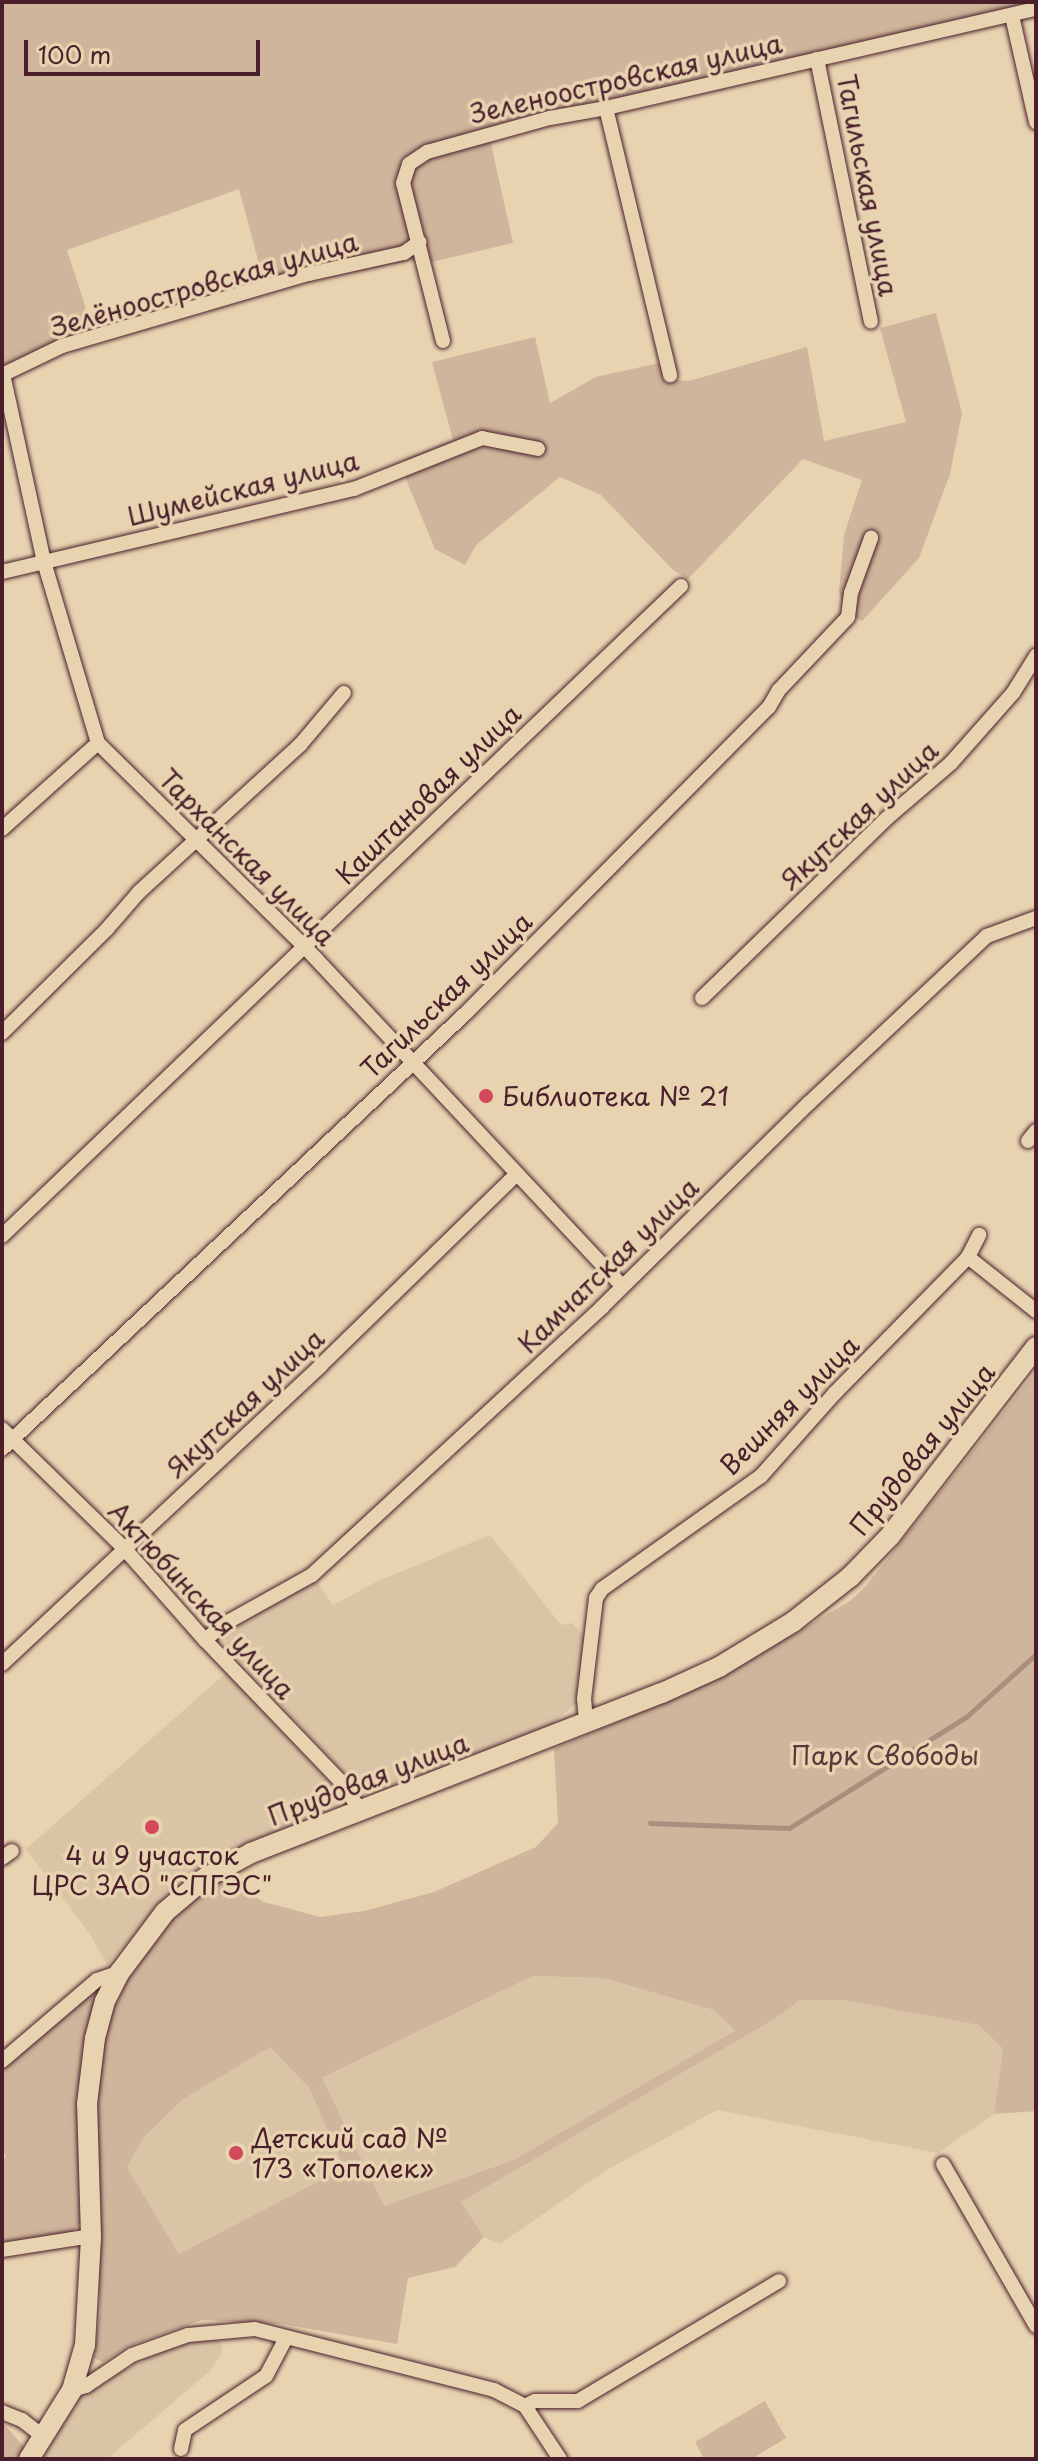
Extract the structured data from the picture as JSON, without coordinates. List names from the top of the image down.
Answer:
{
  "streets": {
    "main road": ["Прудовая улица"],
    "street": [
      "Зеленоостровская улица",
      "Тагильская улица",
      "Зелёноостровская улица",
      "Шумейская улица",
      "Каштановая улица",
      "Якутская улица",
      "Тарханская улица",
      "Камчатская улица",
      "Вешняя улица",
      "Актюбинская улица"
    ]
  },
  "crossings": [
    ["Зеленоостровская улица", "Тагильская улица"],
    ["Зеленоостровская улица", "Зелёноостровская улица"],
    ["Тагильская улица", "Тарханская улица"],
    ["Тагильская улица", "Актюбинская улица"],
    ["Зелёноостровская улица", "Тарханская улица"],
    ["Шумейская улица", "Тарханская улица"],
    ["Каштановая улица", "Тарханская улица"],
    ["Якутская улица", "Тарханская улица"],
    ["Якутская улица", "Актюбинская улица"],
    ["Тарханская улица", "Камчатская улица"],
    ["Камчатская улица", "Актюбинская улица"],
    ["Вешняя улица", "Прудовая улица"],
    ["Прудовая улица", "Актюбинская улица"]
  ],
  "parks": ["Парк Свободы"],
  "places": ["Библиотека № 21", "4 и 9 участок ЦРС ЗАО \"СПГЭС\"", "Детский сад № 173 «Тополек»"],
  "scale_bar": "100 m"
}
